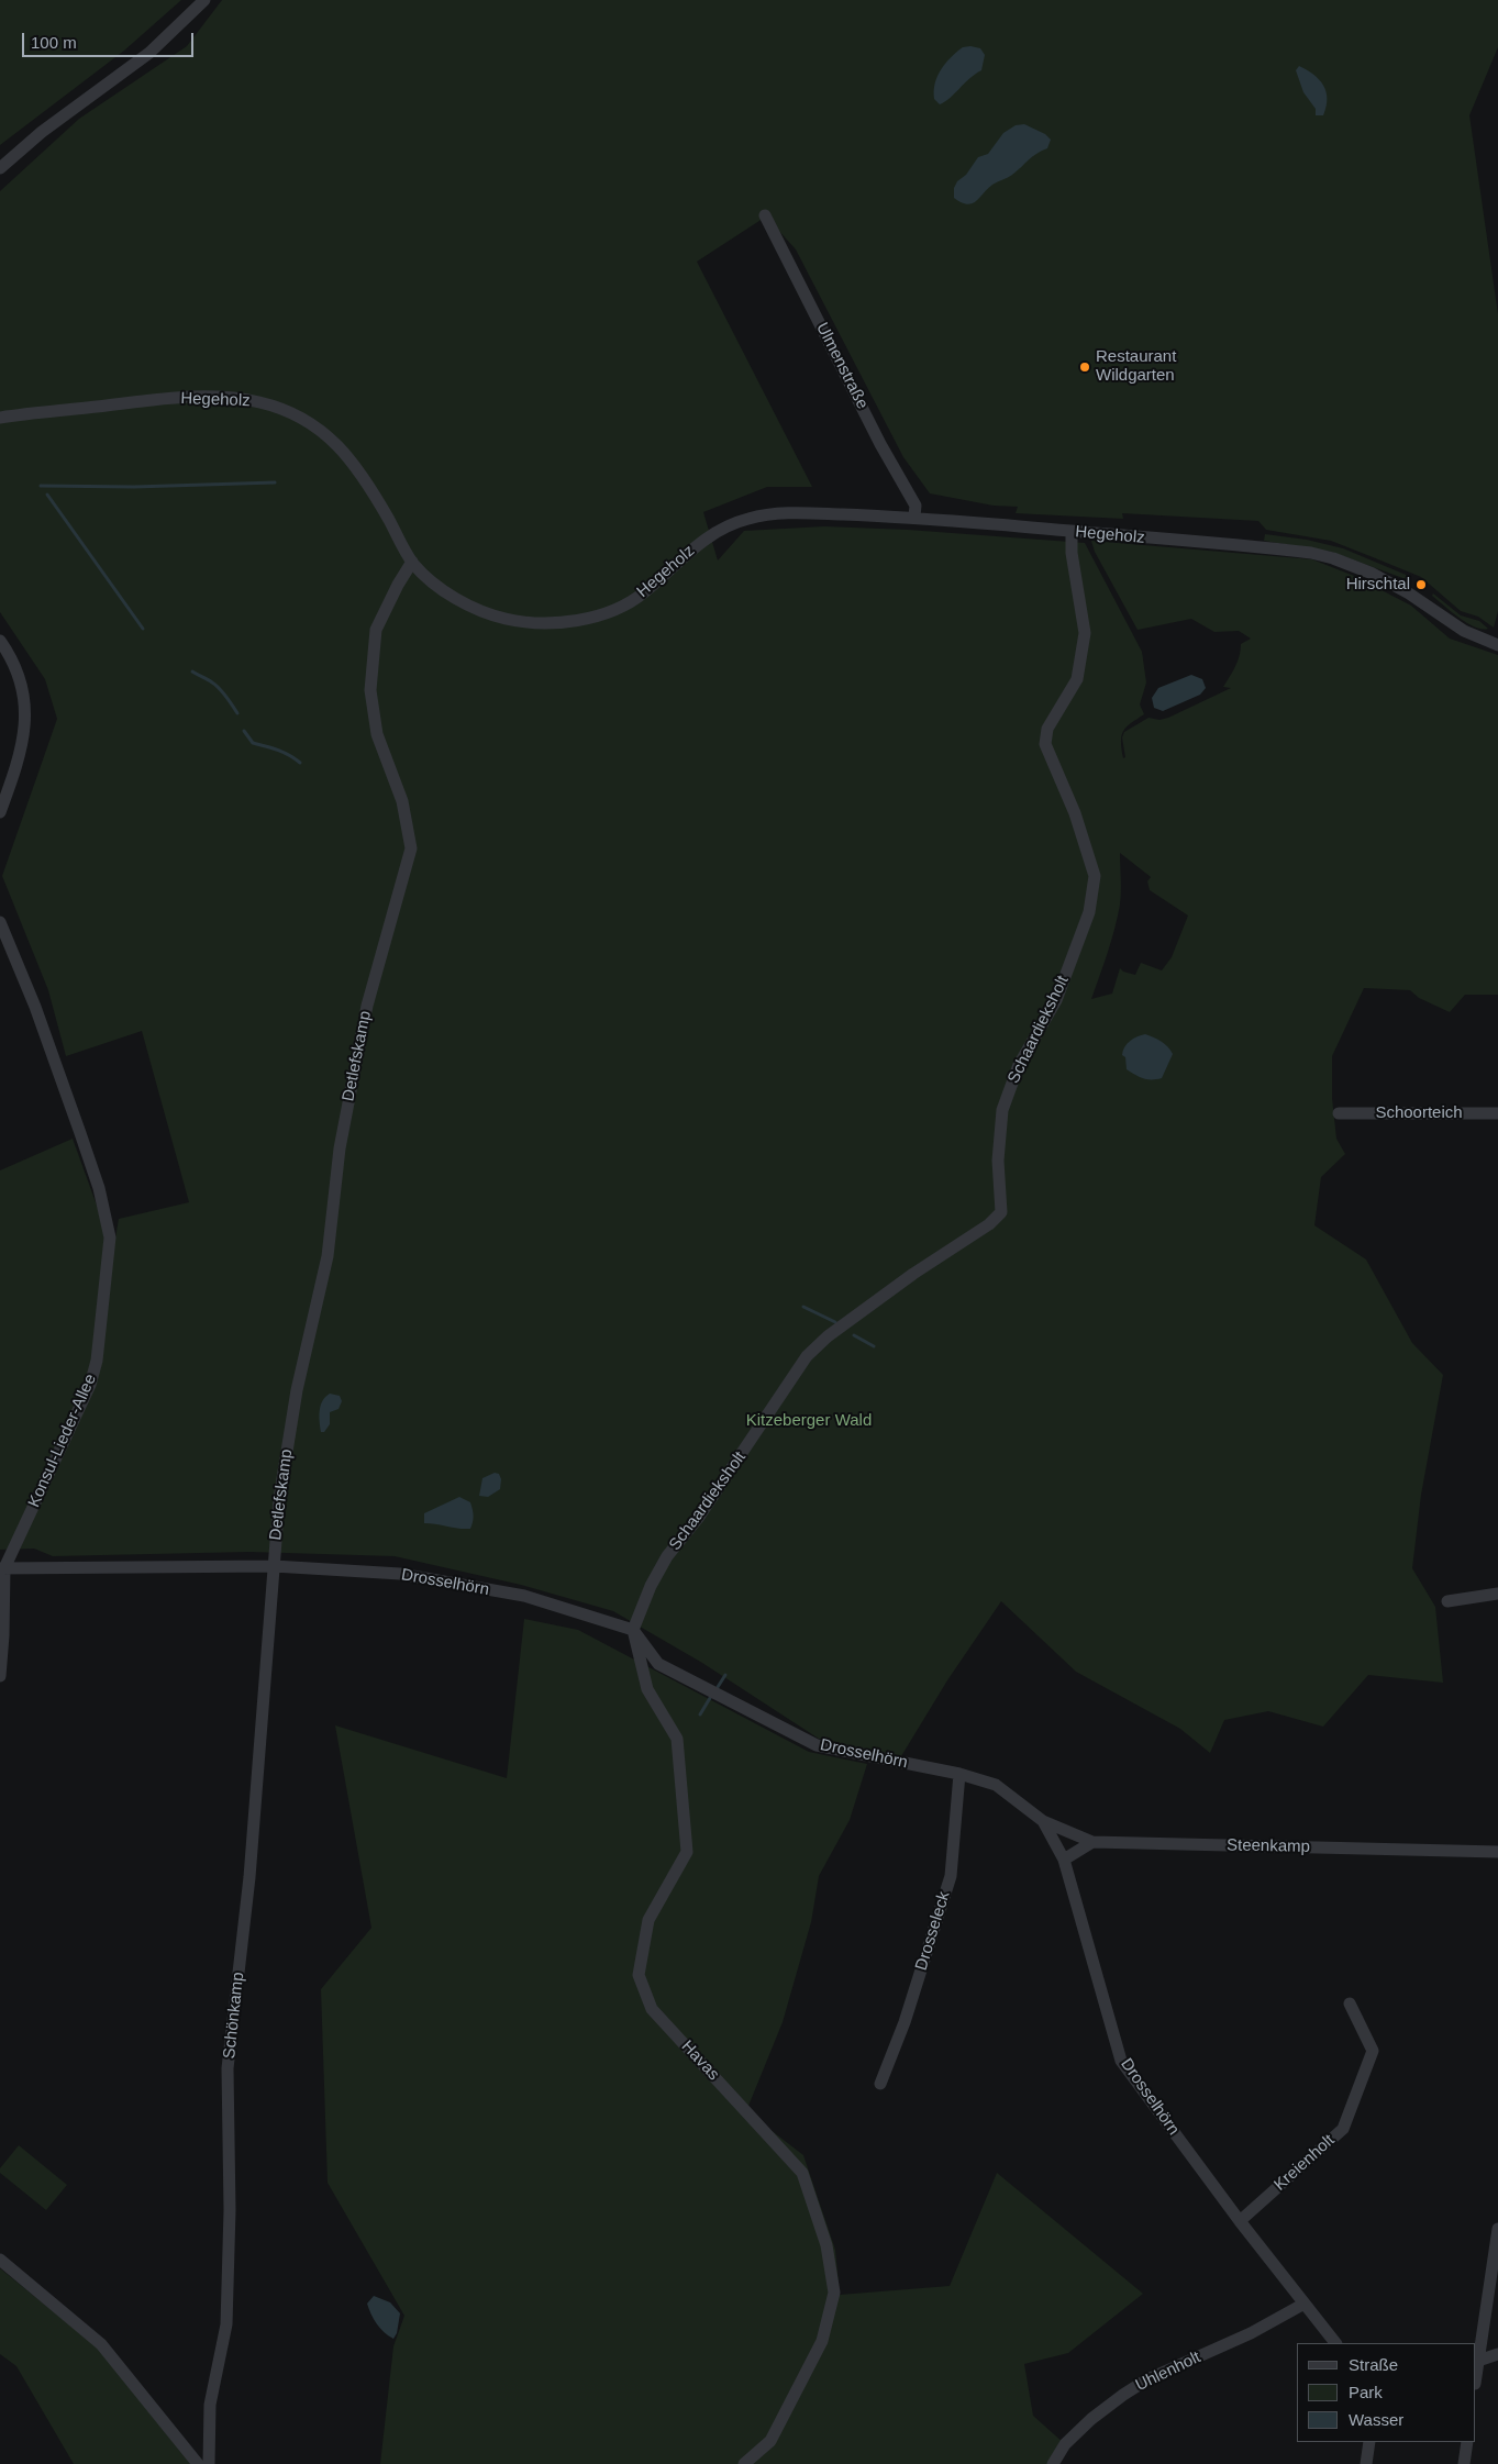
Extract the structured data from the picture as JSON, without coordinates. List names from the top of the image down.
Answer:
{
  "streets": {
    "street": [
      "Ulmenstraße",
      "Hegeholz",
      "Schaardieksholt",
      "Detlefskamp",
      "Schoorteich",
      "Konsul-Lieder-Allee",
      "Drosselhörn",
      "Steenkamp",
      "Drosseleck",
      "Schönkamp",
      "Havas",
      "Kreienholt",
      "Uhlenholt"
    ]
  },
  "crossings": [
    ["Ulmenstraße", "Hegeholz"],
    ["Hegeholz", "Schaardieksholt"],
    ["Hegeholz", "Detlefskamp"],
    ["Schaardieksholt", "Drosselhörn"],
    ["Schaardieksholt", "Havas"],
    ["Detlefskamp", "Drosselhörn"],
    ["Detlefskamp", "Schönkamp"],
    ["Konsul-Lieder-Allee", "Drosselhörn"],
    ["Drosselhörn", "Steenkamp"],
    ["Drosselhörn", "Drosseleck"],
    ["Drosselhörn", "Schönkamp"],
    ["Drosselhörn", "Havas"],
    ["Drosselhörn", "Kreienholt"],
    ["Drosselhörn", "Uhlenholt"]
  ],
  "parks": ["Kitzeberger Wald"],
  "places": ["Restaurant Wildgarten", "Hirschtal"],
  "legend": ["Straße", "Park", "Wasser"],
  "scale_bar": "100 m"
}
